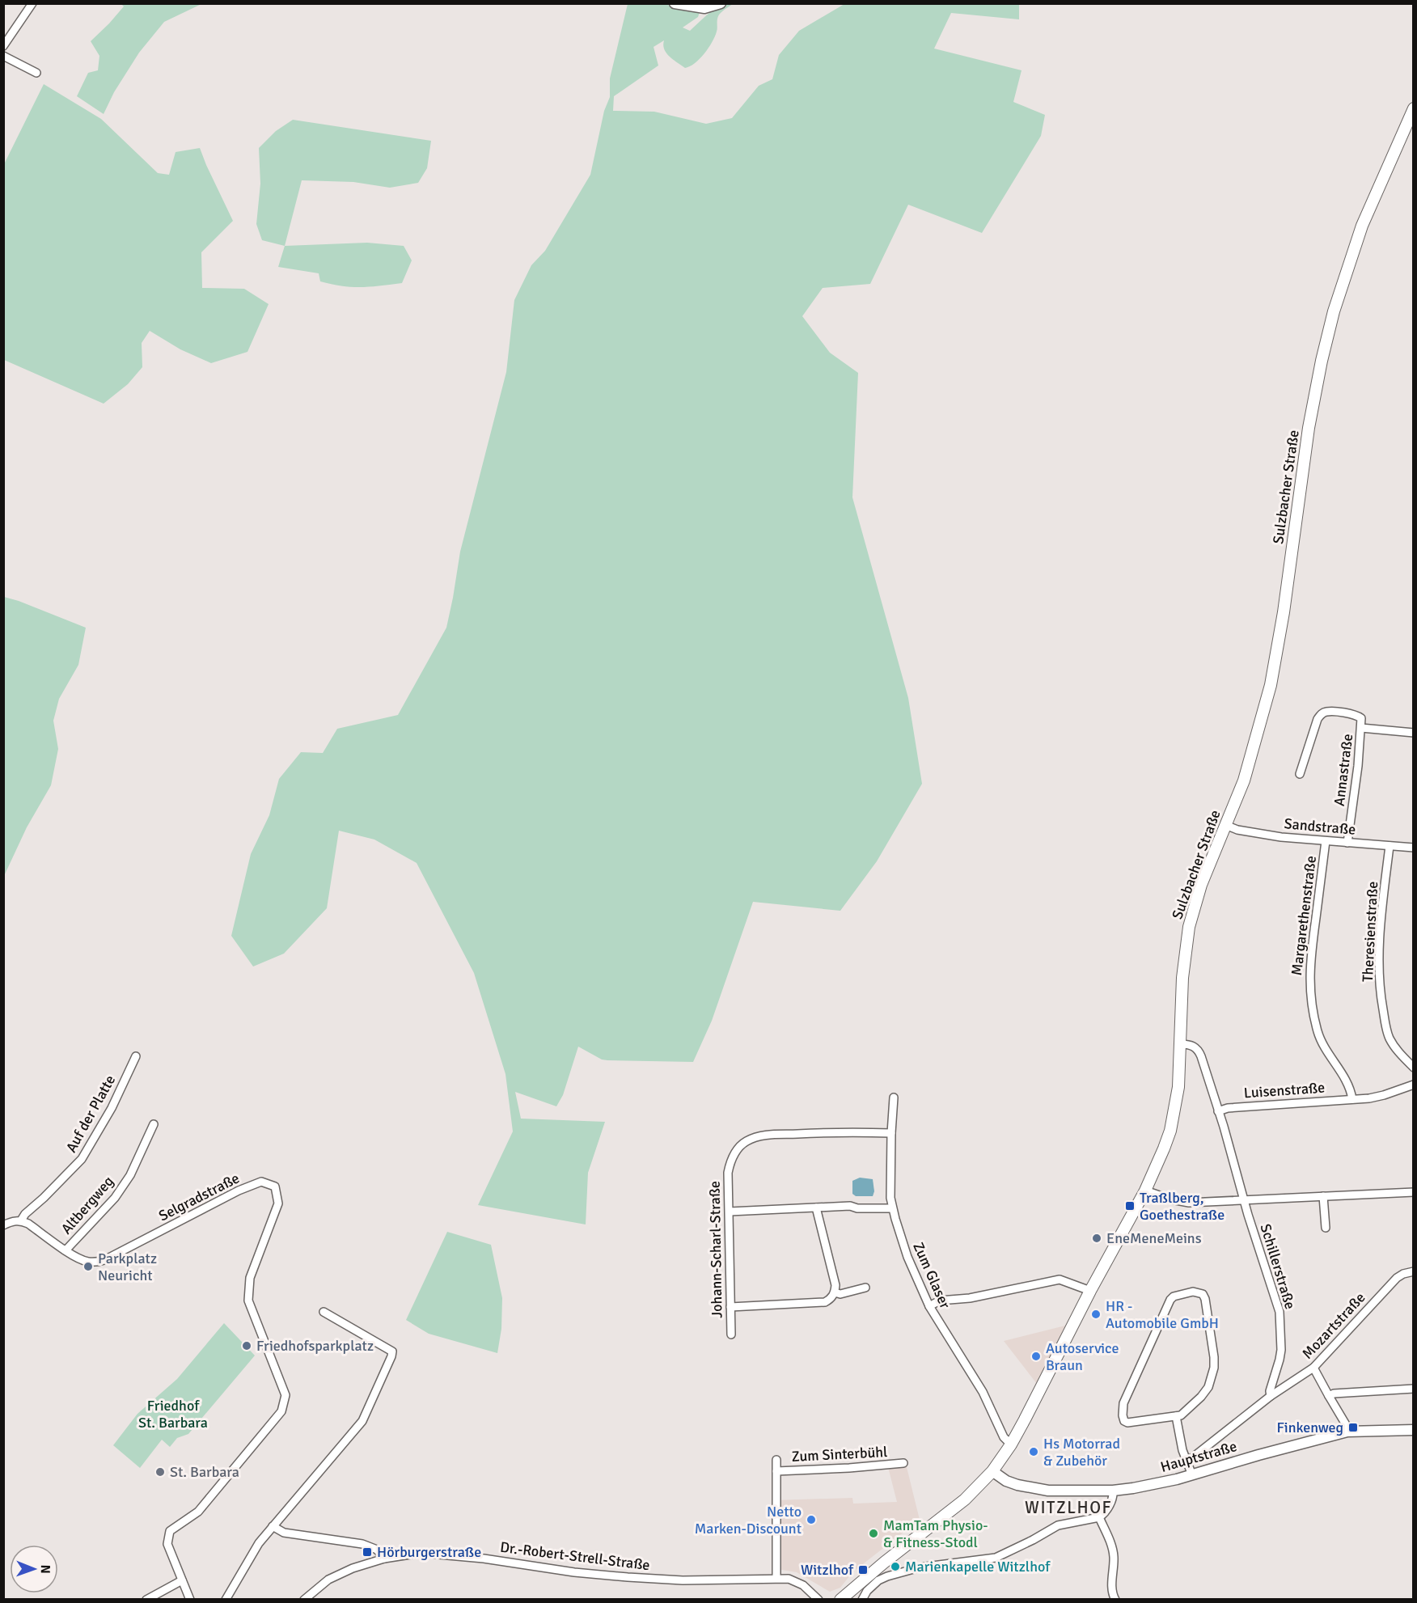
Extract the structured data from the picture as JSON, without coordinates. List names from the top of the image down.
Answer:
{
  "streets": {
    "main road": ["Sulzbacher Straße"],
    "street": [
      "Annastraße",
      "Sandstraße",
      "Margarethenstraße",
      "Theresienstraße",
      "Luisenstraße",
      "Auf der Platte",
      "Selgradstraße",
      "Altbergweg",
      "Johann-Scharl-Straße",
      "Schillerstraße",
      "Zum Glaser",
      "Mozartstraße",
      "Zum Sinterbühl",
      "Hauptstraße",
      "Dr.-Robert-Strell-Straße"
    ]
  },
  "crossings": [
    ["Sulzbacher Straße", "Sandstraße"],
    ["Sulzbacher Straße", "Schillerstraße"],
    ["Sulzbacher Straße", "Zum Glaser"],
    ["Sulzbacher Straße", "Hauptstraße"],
    ["Annastraße", "Sandstraße"],
    ["Sandstraße", "Margarethenstraße"],
    ["Sandstraße", "Theresienstraße"],
    ["Margarethenstraße", "Luisenstraße"],
    ["Luisenstraße", "Schillerstraße"],
    ["Selgradstraße", "Altbergweg"],
    ["Johann-Scharl-Straße", "Zum Glaser"],
    ["Schillerstraße", "Mozartstraße"],
    ["Zum Sinterbühl", "Dr.-Robert-Strell-Straße"]
  ],
  "districts": ["WITZLHOF"],
  "parks": ["Friedhof St. Barbara"],
  "places": {
    "transit": [
      "Traßlberg, Goethestraße",
      "Finkenweg",
      "Hörburgerstraße",
      "Witzlhof"
    ],
    "other": [
      "EneMeneMeins",
      "Parkplatz Neuricht",
      "HR - Automobile GmbH",
      "Friedhofsparkplatz",
      "Autoservice Braun",
      "Hs Motorrad & Zubehör",
      "St. Barbara",
      "Netto Marken-Discount",
      "MamTam Physio- & Fitness-Stodl",
      "Marienkapelle Witzlhof"
    ]
  },
  "north": "right"
}
